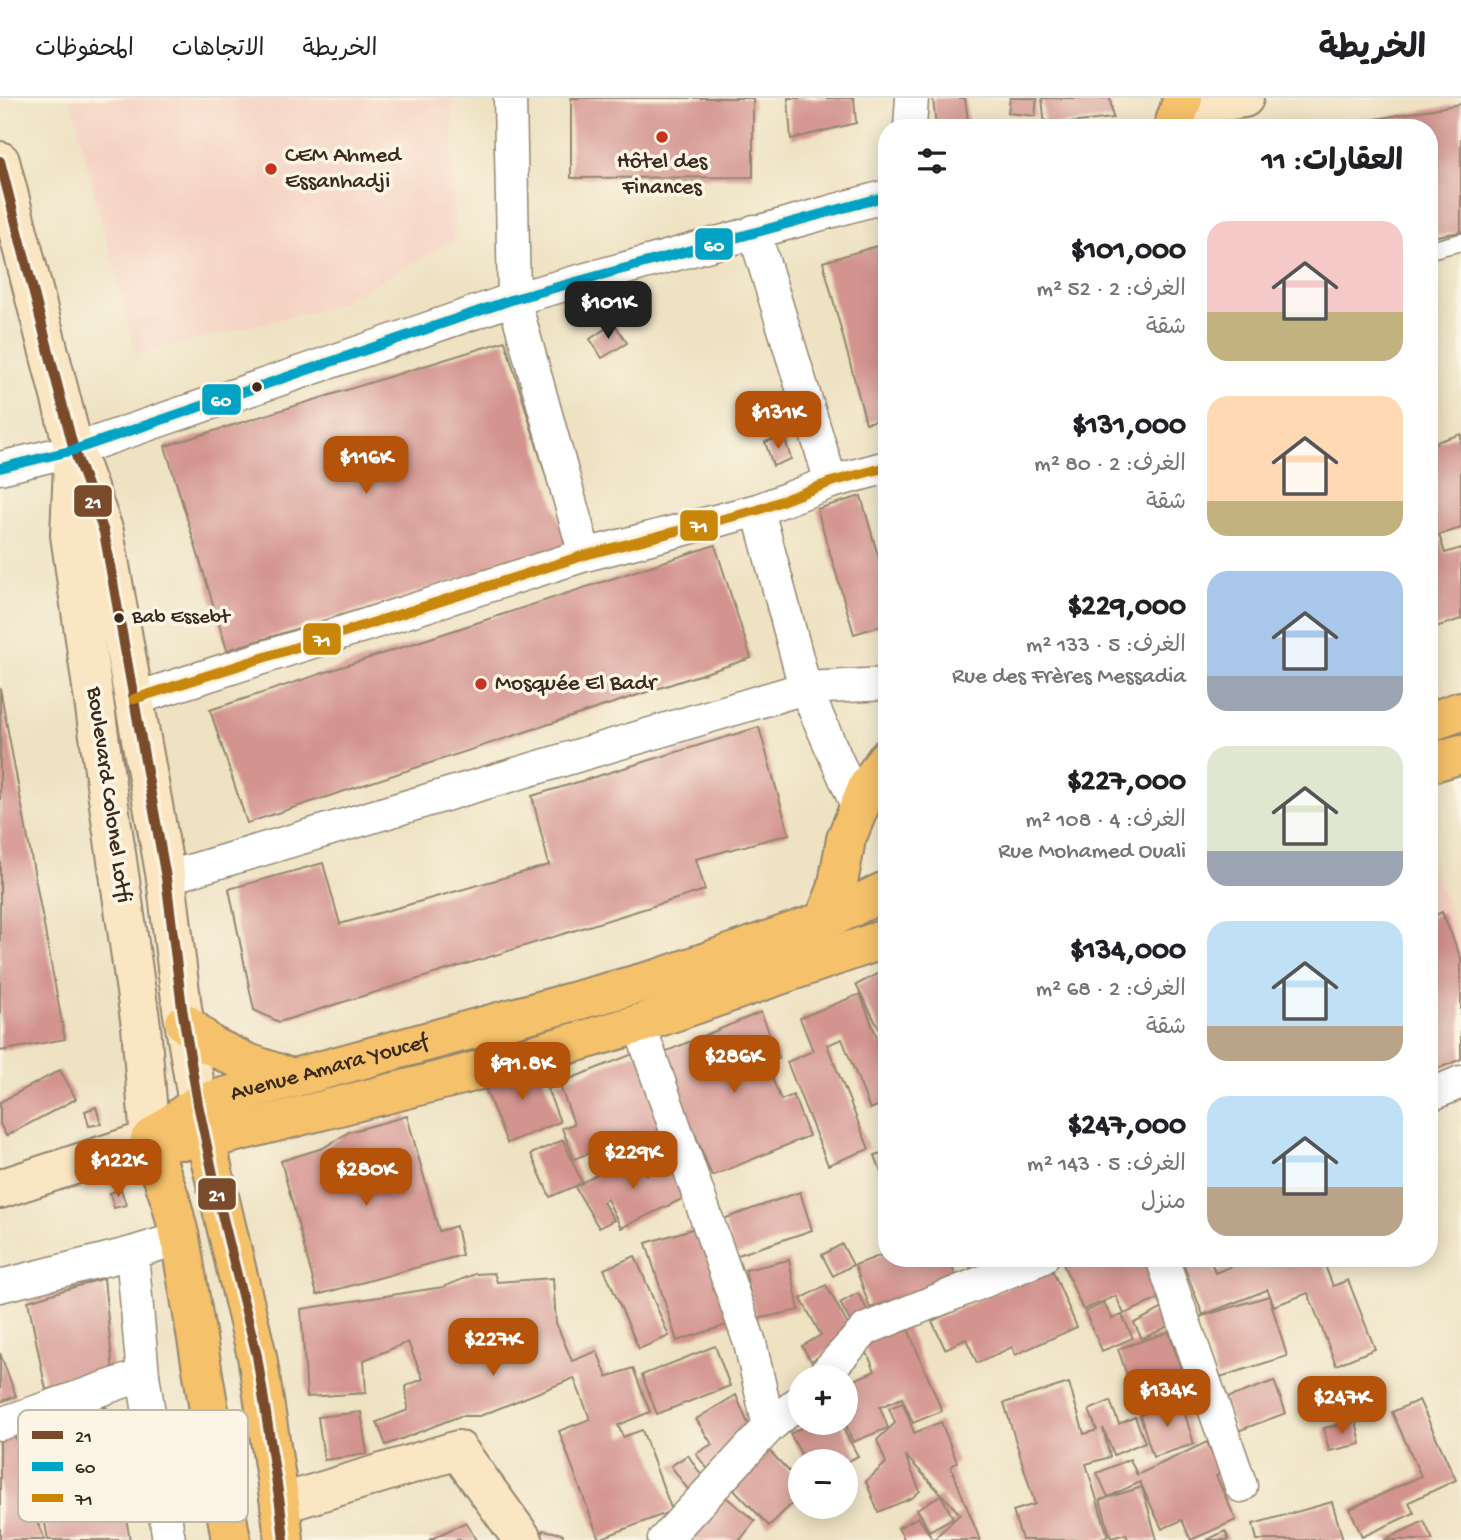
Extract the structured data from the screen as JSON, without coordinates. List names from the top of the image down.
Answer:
{
  "streets": {
    "main road": ["Boulevard Colonel Lotfi", "Avenue Amara Youcef"]
  },
  "crossings": [
    ["Boulevard Colonel Lotfi", "Avenue Amara Youcef"]
  ],
  "places": [
    "Hôtel des Finances",
    "CEM Ahmed Essanhadji",
    "Bab Essebt",
    "Mosquée El Badr"
  ],
  "lines": ["transit line 21", "transit line 60", "transit line 71"],
  "legend": ["21", "60", "71"],
  "page": {
    "header": "الخريطة",
    "nav": ["الخريطة", "الاتجاهات", "المحفوظات"],
    "heading": "العقارات: 11",
    "list": [
      {
        "name": "$101,000",
        "note": "الغرف: 2 · 52 m² · شقة"
      },
      {
        "name": "$131,000",
        "note": "الغرف: 2 · 80 m² · شقة"
      },
      {
        "name": "$229,000",
        "note": "الغرف: 5 · 133 m² · Rue des Frères Messadia"
      },
      {
        "name": "$227,000",
        "note": "الغرف: 4 · 108 m² · Rue Mohamed Ouali"
      },
      {
        "name": "$134,000",
        "note": "الغرف: 2 · 68 m² · شقة"
      },
      {
        "name": "$247,000",
        "note": "الغرف: 5 · 143 m² · منزل"
      }
    ],
    "price": [
      "$101K",
      "$131K",
      "$116K",
      "$286K",
      "$91.8K",
      "$229K",
      "$122K",
      "$280K",
      "$227K",
      "$134K",
      "$247K"
    ],
    "map_buttons": ["+", "−"]
  }
}
